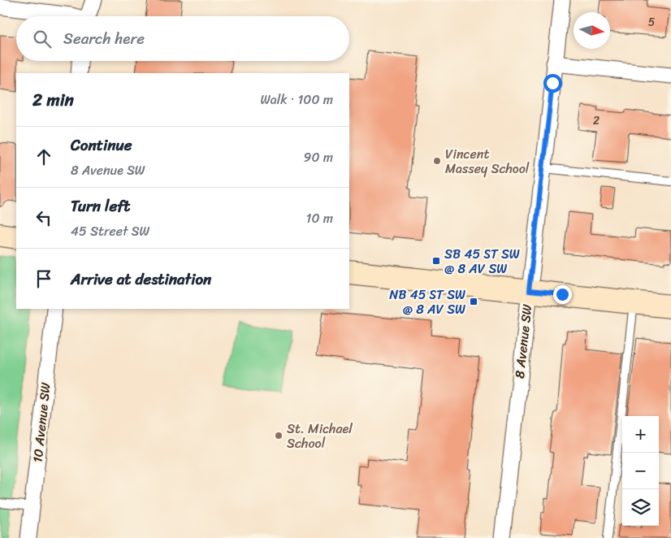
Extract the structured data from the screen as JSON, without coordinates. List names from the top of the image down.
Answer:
{
  "streets": {
    "street": ["8 Avenue SW", "10 Avenue SW"]
  },
  "places": {
    "other": ["Vincent Massey School", "St. Michael School"],
    "transit": ["SB 45 ST SW @ 8 AV SW", "NB 45 ST SW @ 8 AV SW"]
  },
  "house_numbers": ["5", "2"],
  "north": "right",
  "page": {
    "search": "Search here",
    "heading": ["2 min", "Walk · 100 m"],
    "list": [
      ["Continue", "8 Avenue SW", "90 m"],
      ["Turn left", "45 Street SW", "10 m"],
      "Arrive at destination"
    ],
    "map_buttons": ["+", "−"]
  }
}
